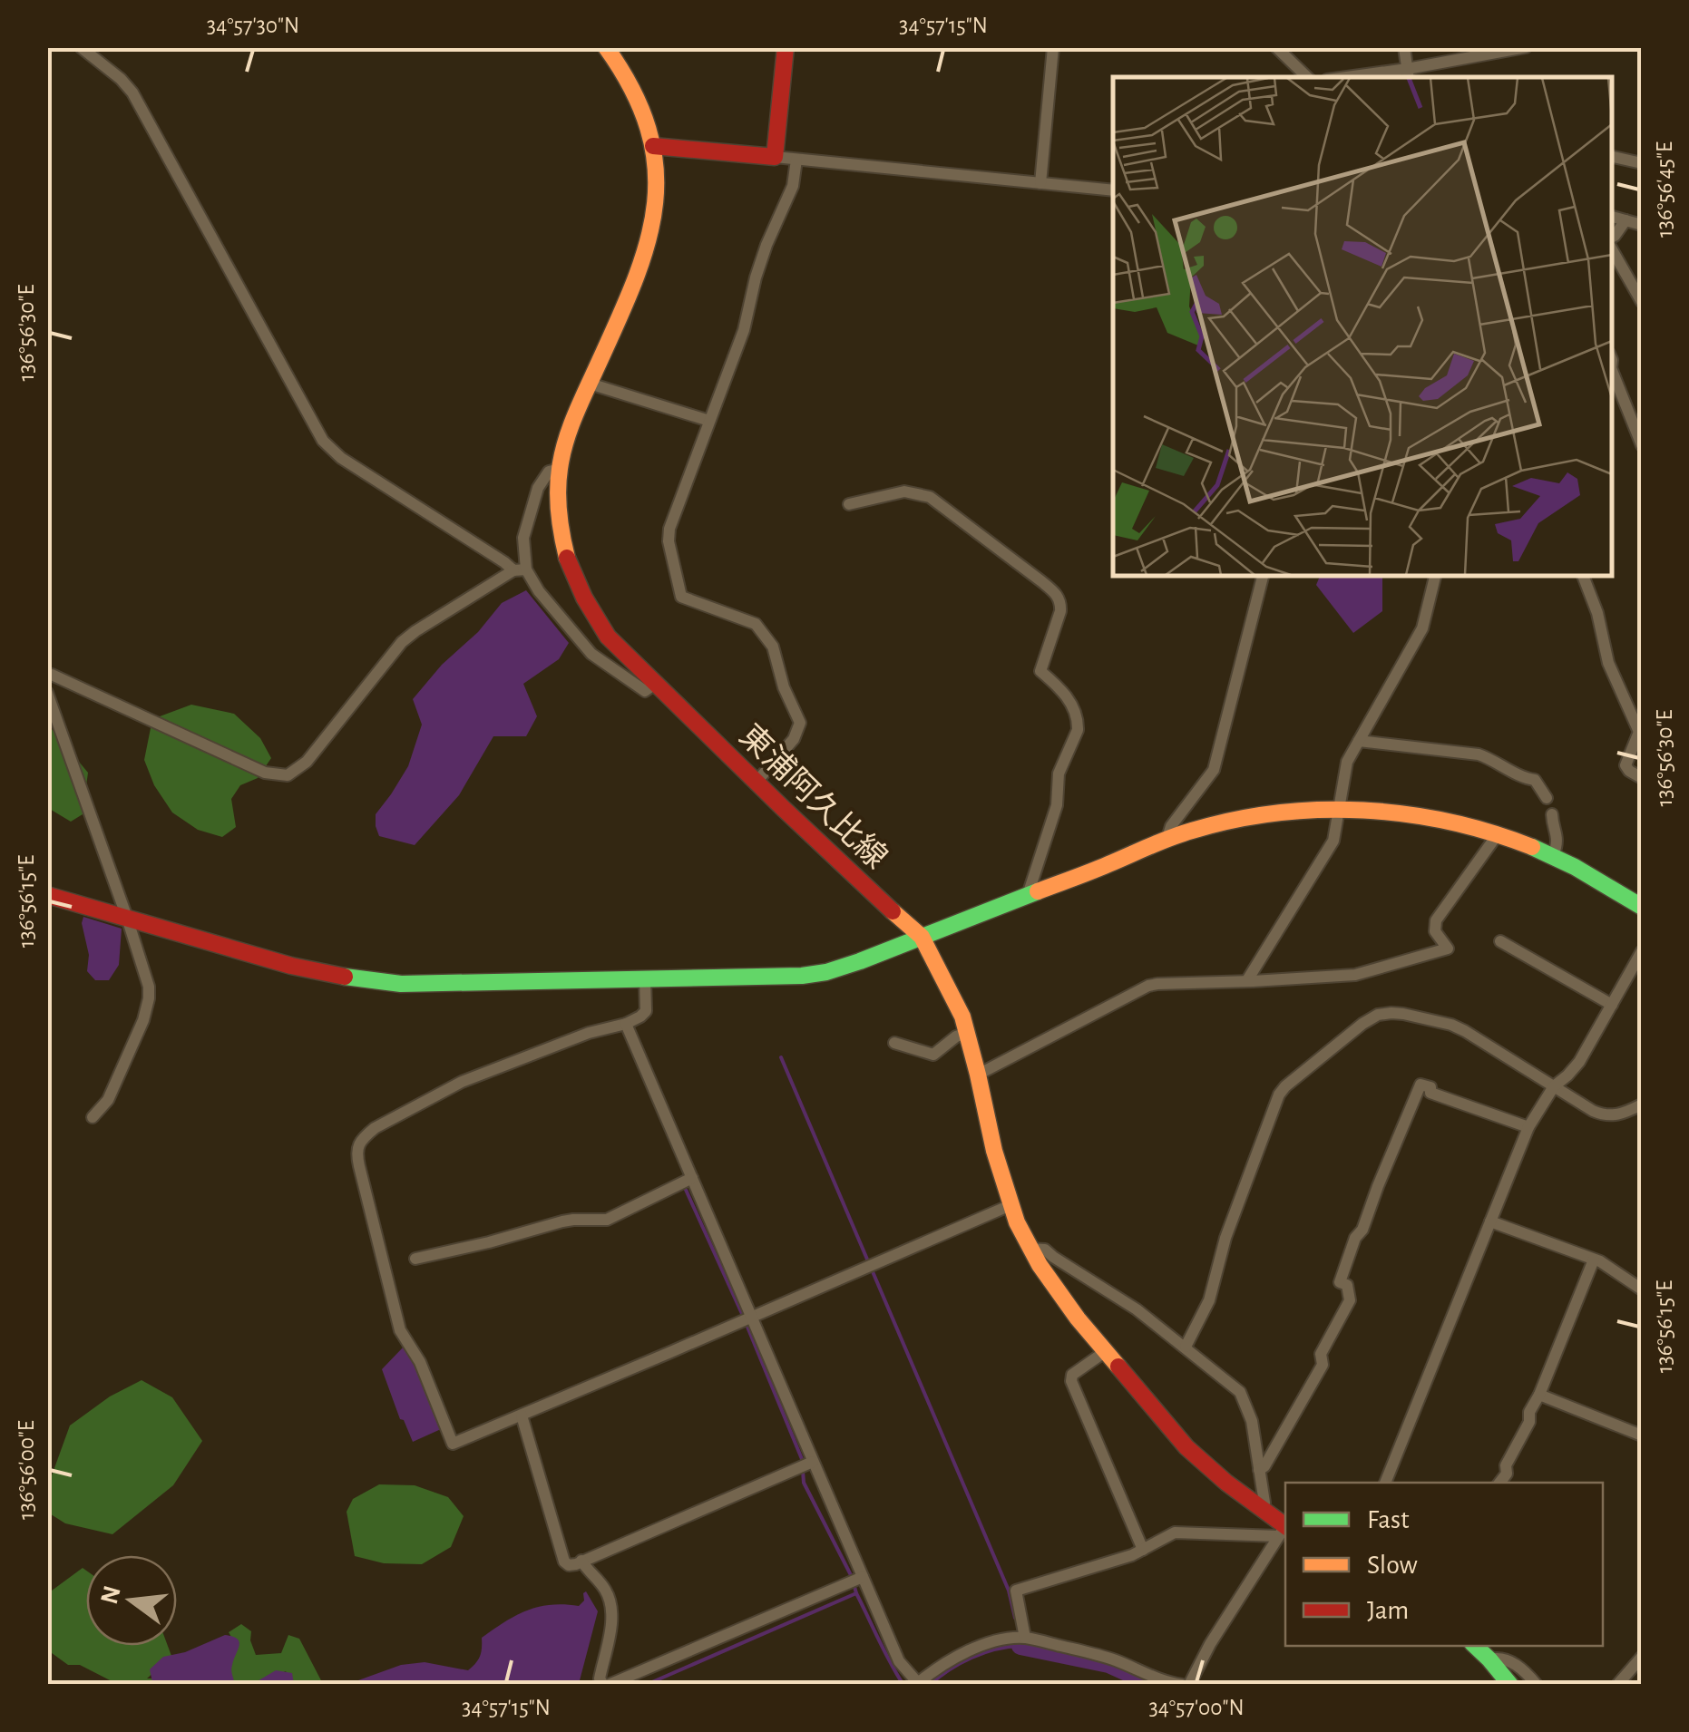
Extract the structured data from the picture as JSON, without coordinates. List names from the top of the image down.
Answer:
{
  "streets": {
    "street": ["東浦阿久比線"]
  },
  "legend": ["Fast", "Slow", "Jam"],
  "north": "left",
  "coordinates": [
    "34°57'30\"N",
    "34°57'15\"N",
    "136°56'45\"E",
    "136°56'30\"E",
    "136°56'15\"E",
    "136°56'00\"E",
    "34°57'00\"N"
  ]
}
